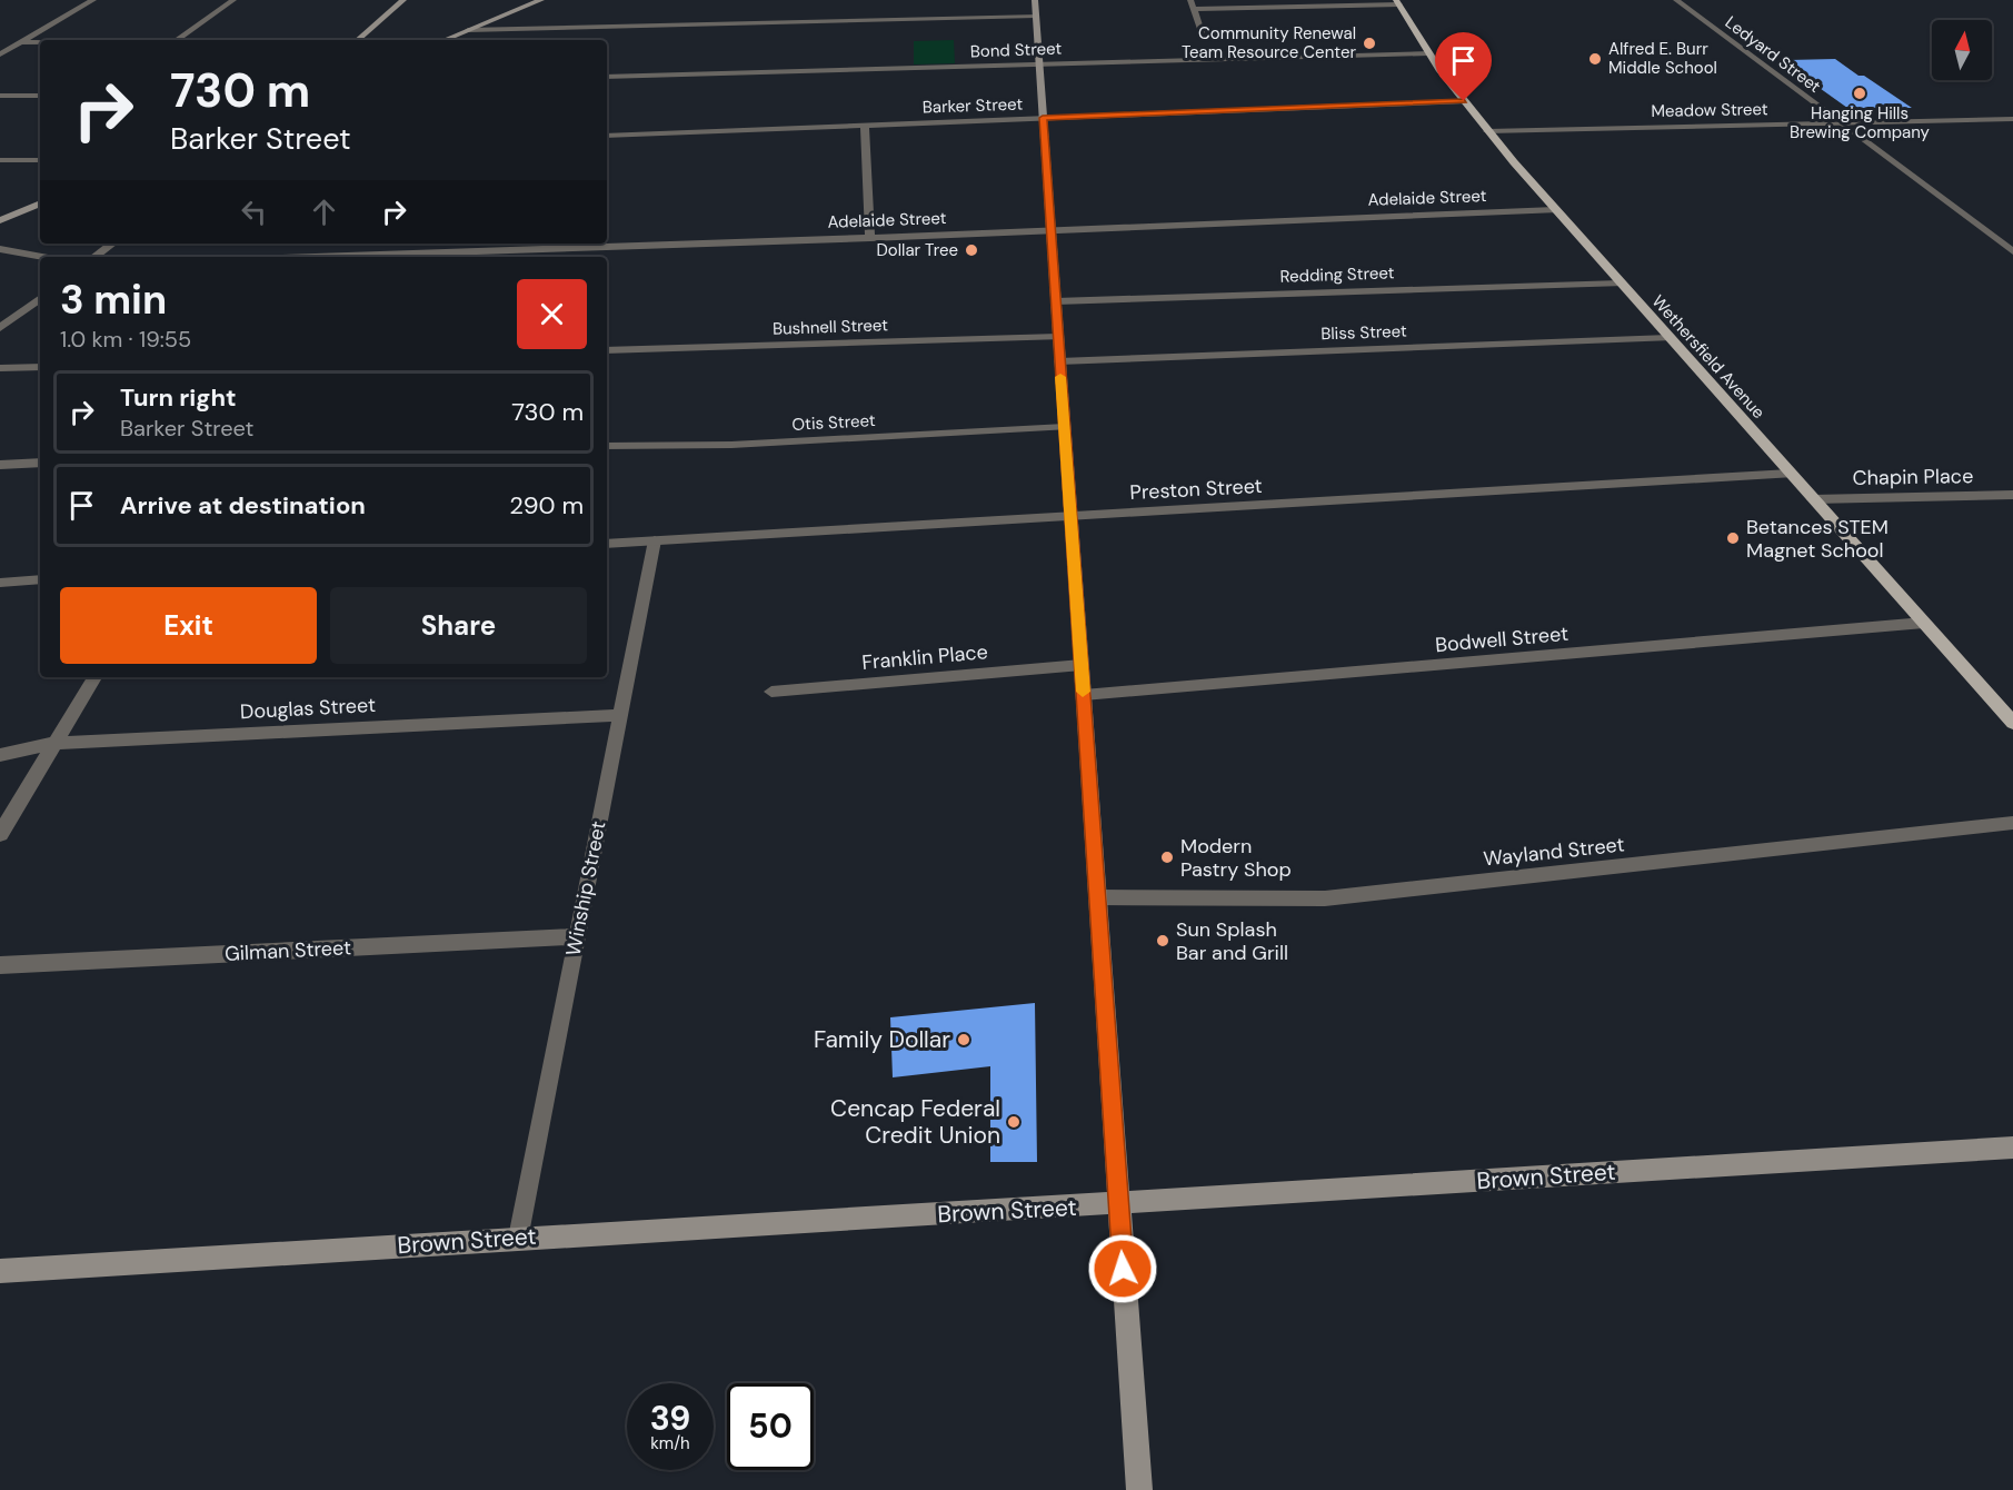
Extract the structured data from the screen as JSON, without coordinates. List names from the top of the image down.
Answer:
{
  "streets": {
    "main road": ["Wethersfield Avenue", "Brown Street"],
    "street": [
      "Bond Street",
      "Ledyard Street",
      "Barker Street",
      "Meadow Street",
      "Adelaide Street",
      "Redding Street",
      "Bushnell Street",
      "Bliss Street",
      "Otis Street",
      "Chapin Place",
      "Preston Street",
      "Bodwell Street",
      "Franklin Place",
      "Douglas Street",
      "Wayland Street",
      "Winship Street",
      "Gilman Street"
    ]
  },
  "crossings": [
    ["Bond Street", "Wethersfield Avenue"],
    ["Ledyard Street", "Meadow Street"],
    ["Barker Street", "Wethersfield Avenue"],
    ["Meadow Street", "Wethersfield Avenue"],
    ["Adelaide Street", "Wethersfield Avenue"],
    ["Redding Street", "Wethersfield Avenue"],
    ["Bliss Street", "Wethersfield Avenue"],
    ["Wethersfield Avenue", "Chapin Place"],
    ["Wethersfield Avenue", "Preston Street"],
    ["Wethersfield Avenue", "Bodwell Street"],
    ["Preston Street", "Winship Street"],
    ["Douglas Street", "Winship Street"],
    ["Winship Street", "Gilman Street"],
    ["Winship Street", "Brown Street"]
  ],
  "places": [
    "Community Renewal Team Resource Center",
    "Alfred E. Burr Middle School",
    "Hanging Hills Brewing Company",
    "Dollar Tree",
    "Betances STEM Magnet School",
    "Modern Pastry Shop",
    "Sun Splash Bar and Grill",
    "Family Dollar",
    "Cencap Federal Credit Union"
  ],
  "north": "top",
  "page": {
    "turn": ["730 m", "Barker Street"],
    "heading": ["3 min", "1.0 km · 19:55"],
    "list": [
      {
        "name": "Turn right",
        "note": "Barker Street",
        "value": "730 m"
      },
      {
        "name": "Arrive at destination",
        "value": "290 m"
      }
    ],
    "buttons": ["Exit", "Share"],
    "speed": "39 km/h",
    "limit": "50"
  }
}
